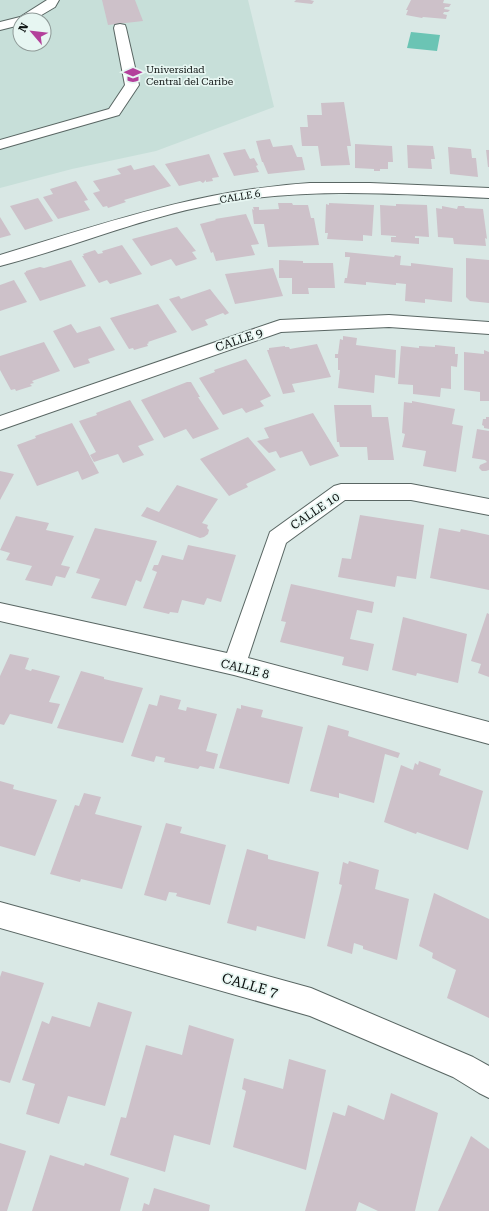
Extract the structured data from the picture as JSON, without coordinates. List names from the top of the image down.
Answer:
{
  "streets": {
    "street": [
      "CALLE 6",
      "CALLE 9",
      "CALLE 10",
      "CALLE 8",
      "CALLE 7"
    ]
  },
  "crossings": [
    ["CALLE 10", "CALLE 8"]
  ],
  "places": {
    "school or university": ["Universidad Central del Caribe"]
  },
  "north": "top left"
}
